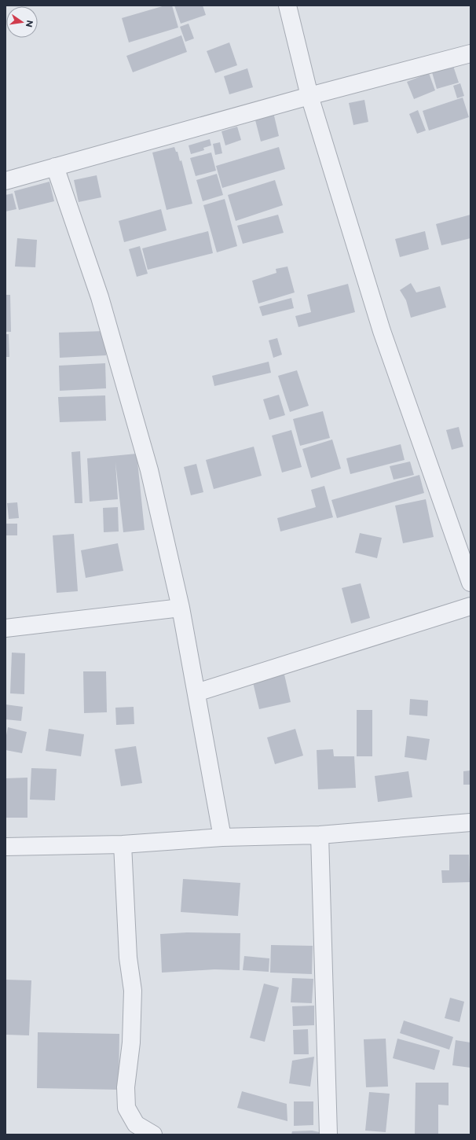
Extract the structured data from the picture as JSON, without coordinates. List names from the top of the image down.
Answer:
{
  "north": "right"
}
